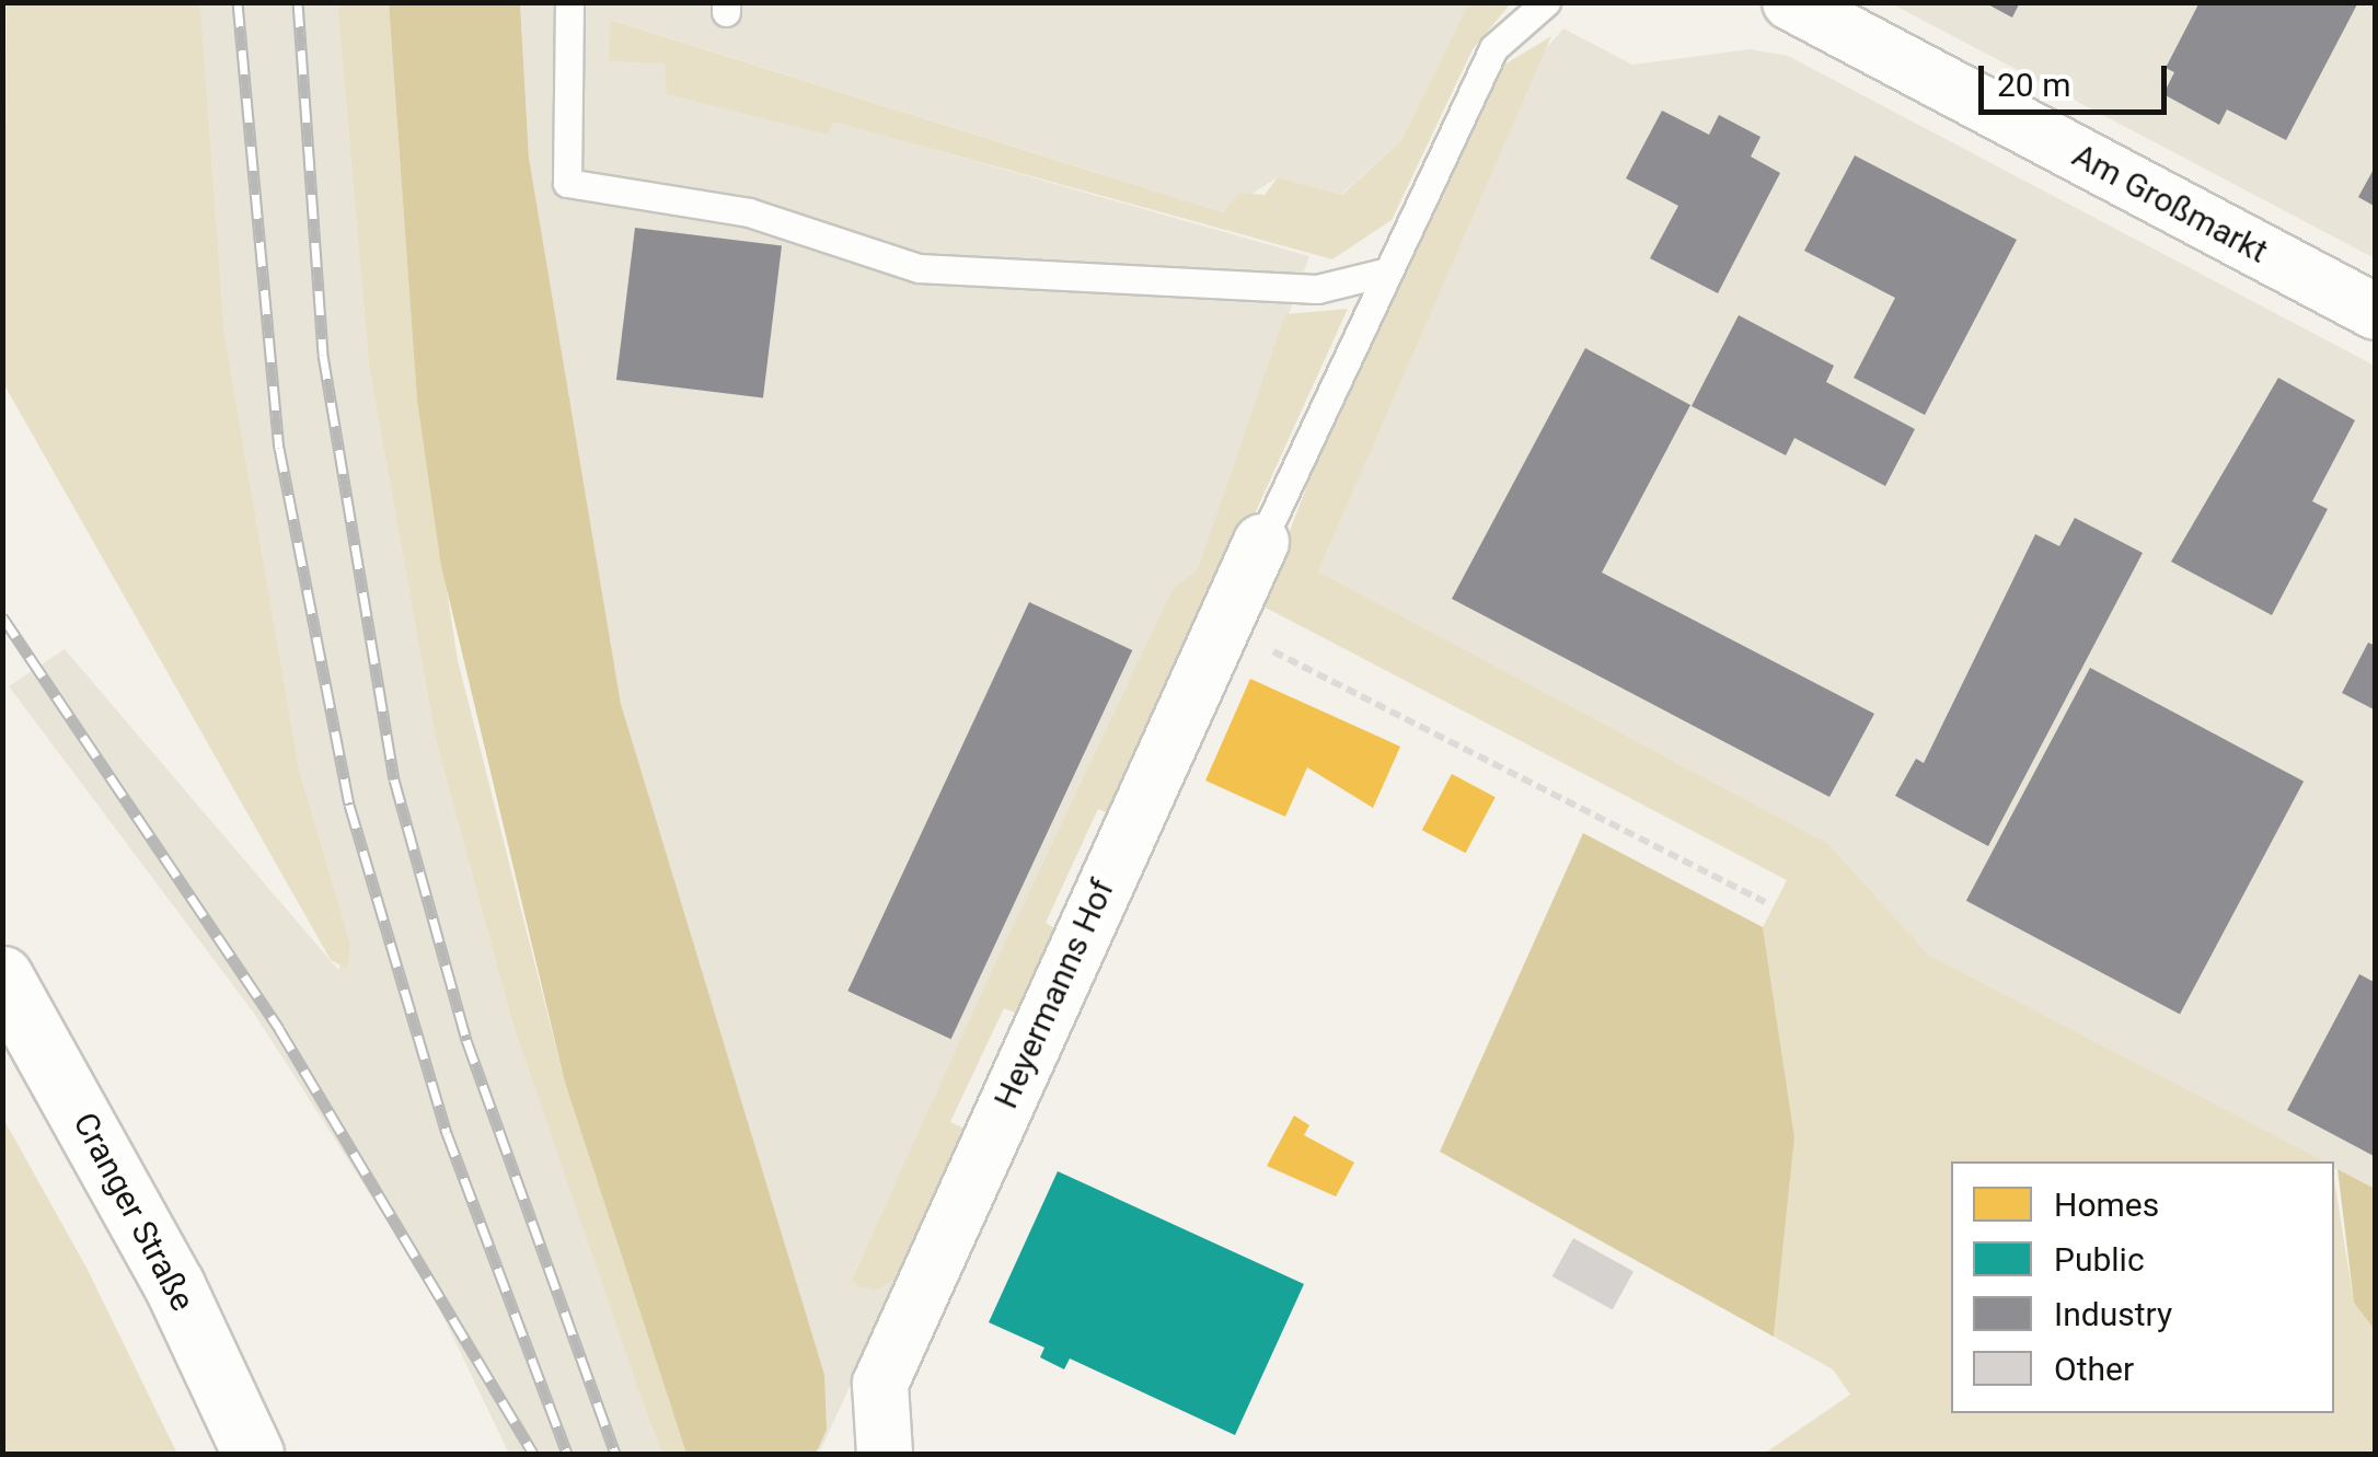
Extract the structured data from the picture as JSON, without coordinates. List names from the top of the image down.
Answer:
{
  "streets": {
    "street": ["Am Großmarkt", "Heyermanns Hof", "Cranger Straße"]
  },
  "legend": [
    "Homes",
    "Public",
    "Industry",
    "Other"
  ],
  "scale_bar": "20 m"
}
